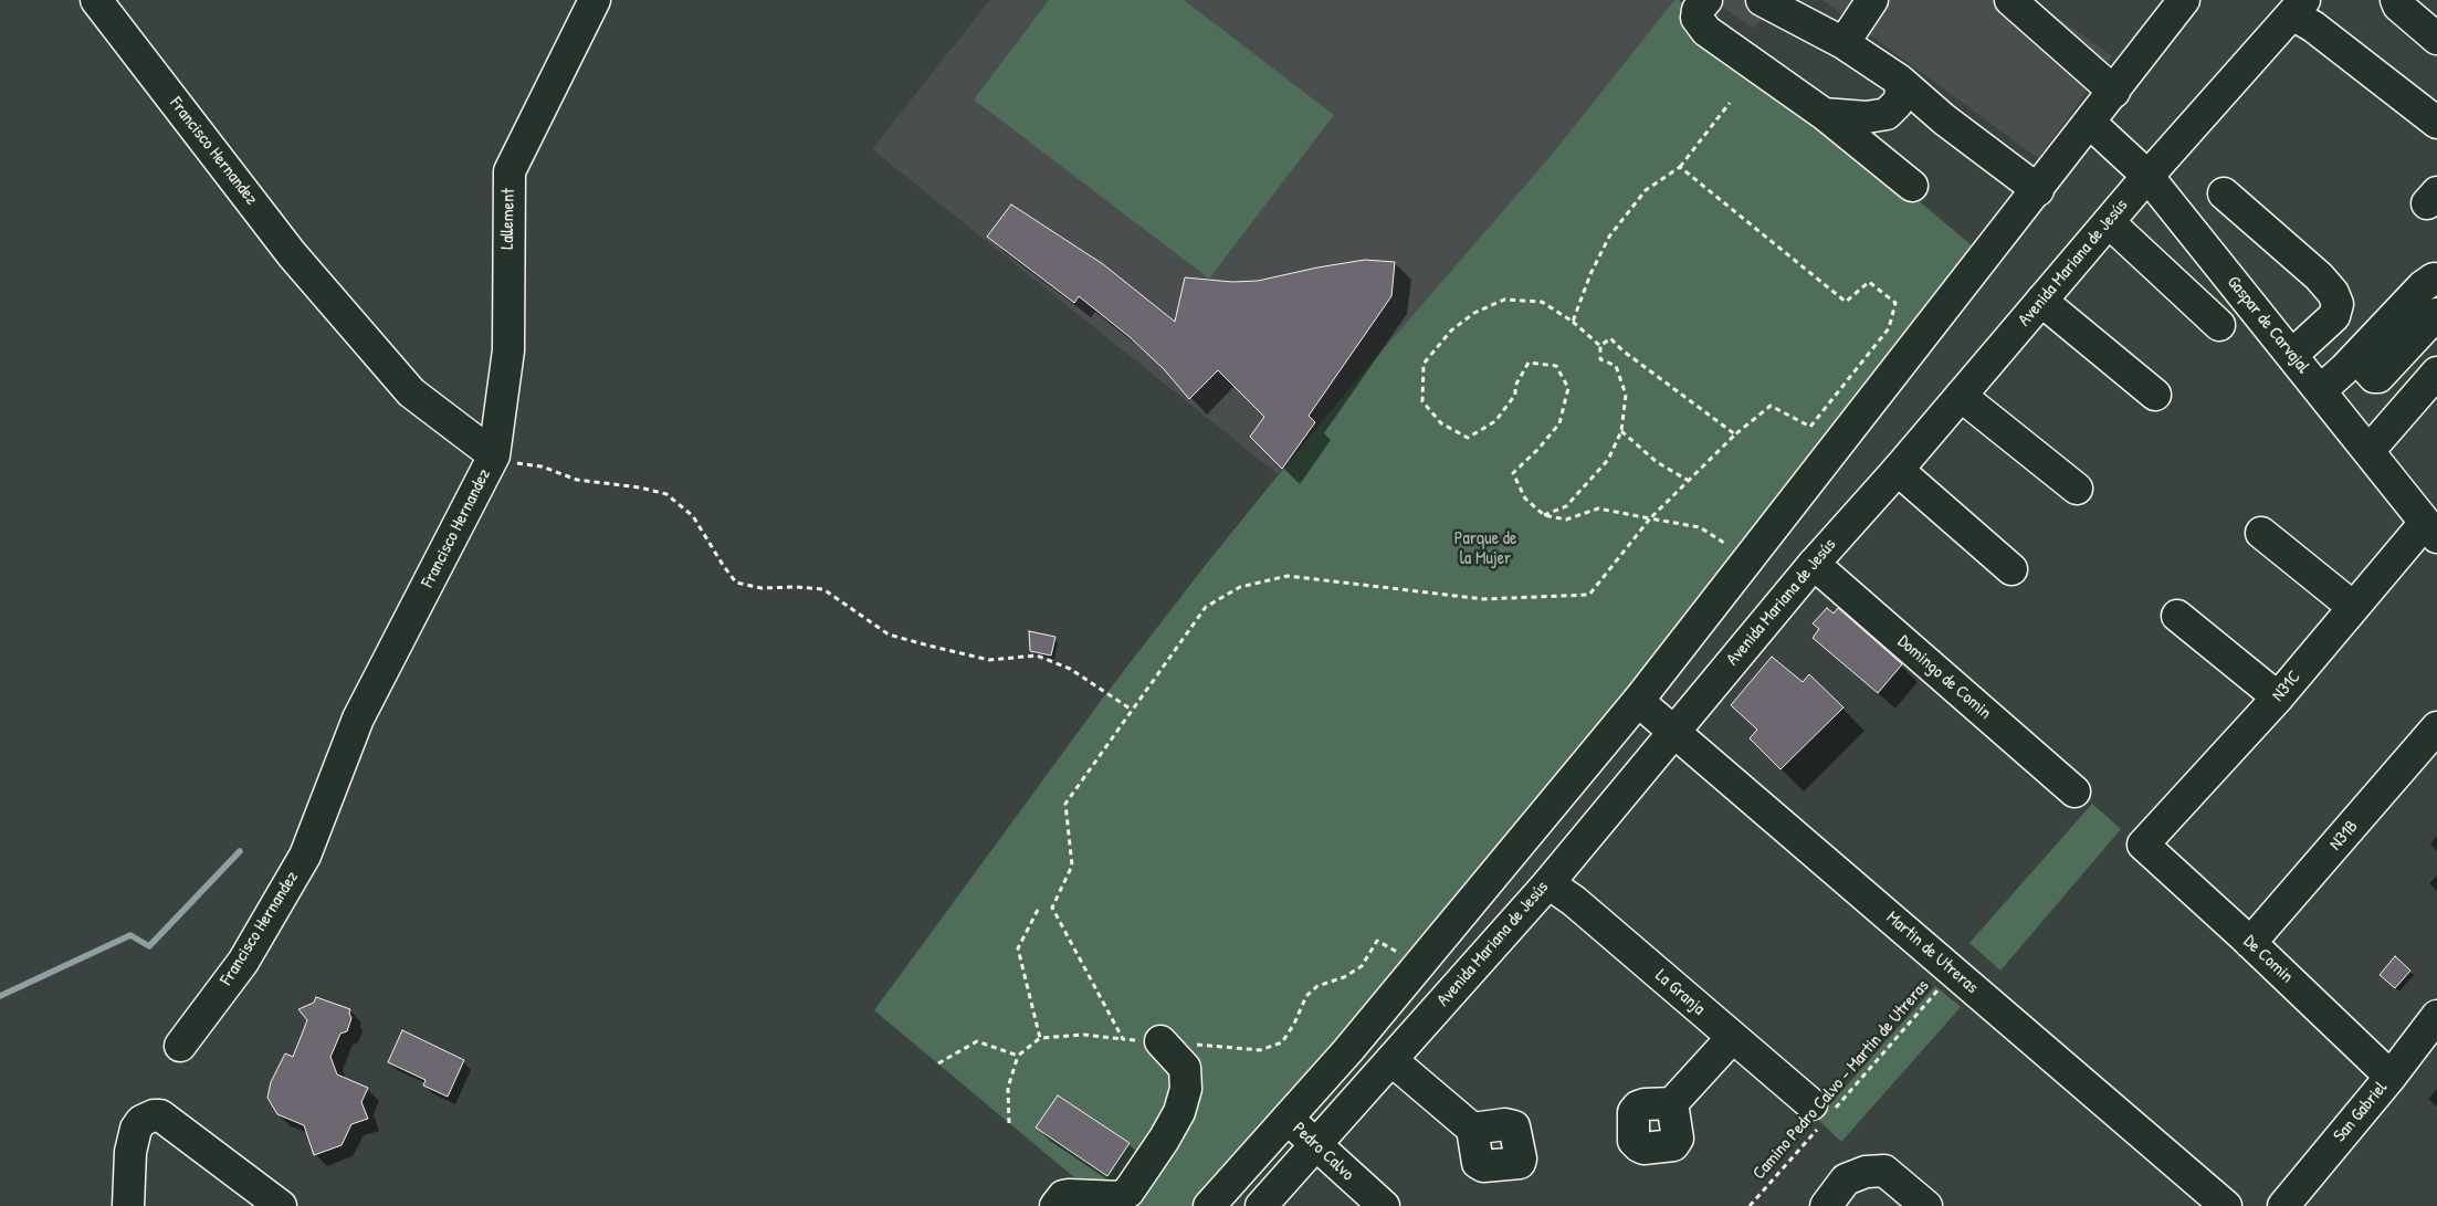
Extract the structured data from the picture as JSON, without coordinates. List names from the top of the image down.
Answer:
{
  "streets": {
    "street": [
      "Francisco Hernandez",
      "Lallement",
      "Avenida Mariana de Jesús",
      "Gaspar de Carvajal",
      "Domingo de Comin",
      "N31C",
      "N31B",
      "Martin de Utreras",
      "De Comin",
      "La Granja",
      "San Gabriel",
      "Pedro Calvo"
    ],
    "path": ["Camino Pedro Calvo - Martin de Utreras"]
  },
  "crossings": [
    ["Francisco Hernandez", "Lallement"],
    ["Avenida Mariana de Jesús", "Gaspar de Carvajal"],
    ["Avenida Mariana de Jesús", "Domingo de Comin"],
    ["Avenida Mariana de Jesús", "Martin de Utreras"],
    ["Avenida Mariana de Jesús", "La Granja"],
    ["Avenida Mariana de Jesús", "Pedro Calvo"],
    ["Gaspar de Carvajal", "N31C"],
    ["N31C", "De Comin"],
    ["N31B", "De Comin"],
    ["Martin de Utreras", "Camino Pedro Calvo - Martin de Utreras"],
    ["De Comin", "San Gabriel"],
    ["La Granja", "Camino Pedro Calvo - Martin de Utreras"]
  ],
  "parks": ["Parque de la Mujer"]
}
